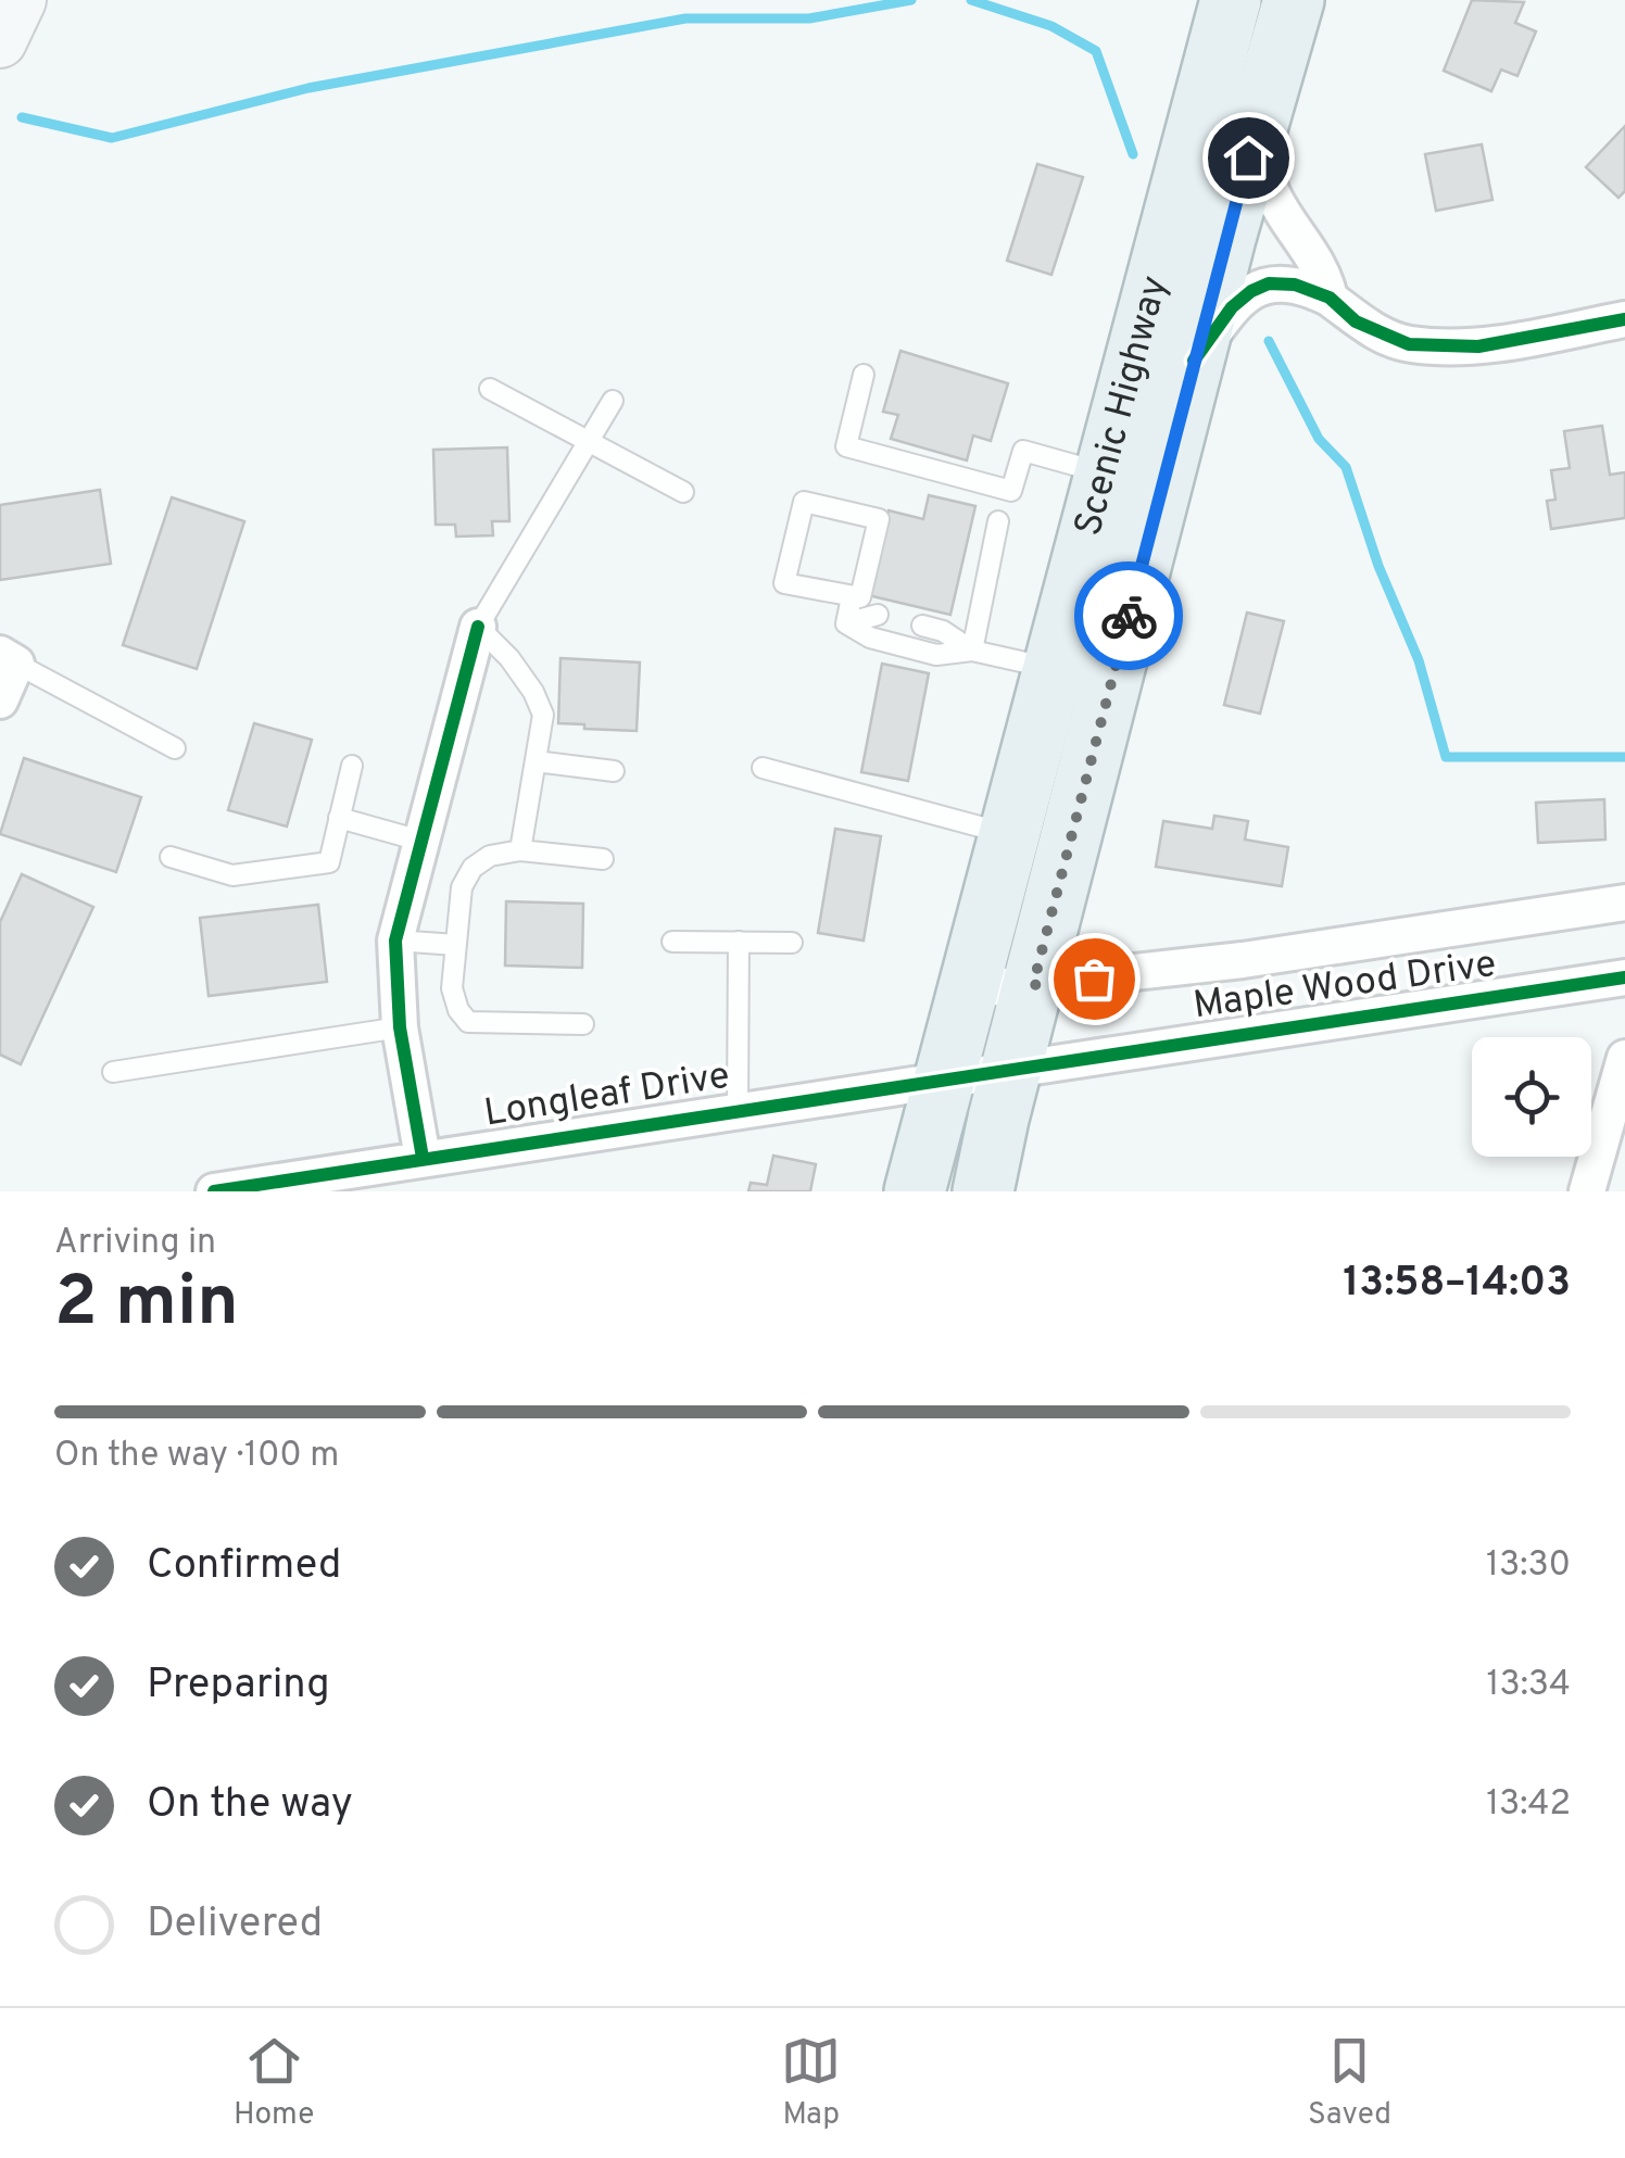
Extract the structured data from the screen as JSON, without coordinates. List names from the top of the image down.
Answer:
{
  "streets": {
    "highway": ["Scenic Highway"],
    "street": ["Maple Wood Drive", "Longleaf Drive"]
  },
  "crossings": [
    ["Scenic Highway", "Maple Wood Drive"],
    ["Scenic Highway", "Longleaf Drive"],
    ["Maple Wood Drive", "Longleaf Drive"]
  ],
  "page": {
    "heading": ["2 min", "Arriving in", "13:58–14:03"],
    "bar": "On the way · 100 m",
    "list": [
      ["Confirmed", "13:30"],
      ["Preparing", "13:34"],
      ["On the way", "13:42"],
      "Delivered"
    ],
    "tabs": ["Home", "Map", "Saved"]
  }
}
